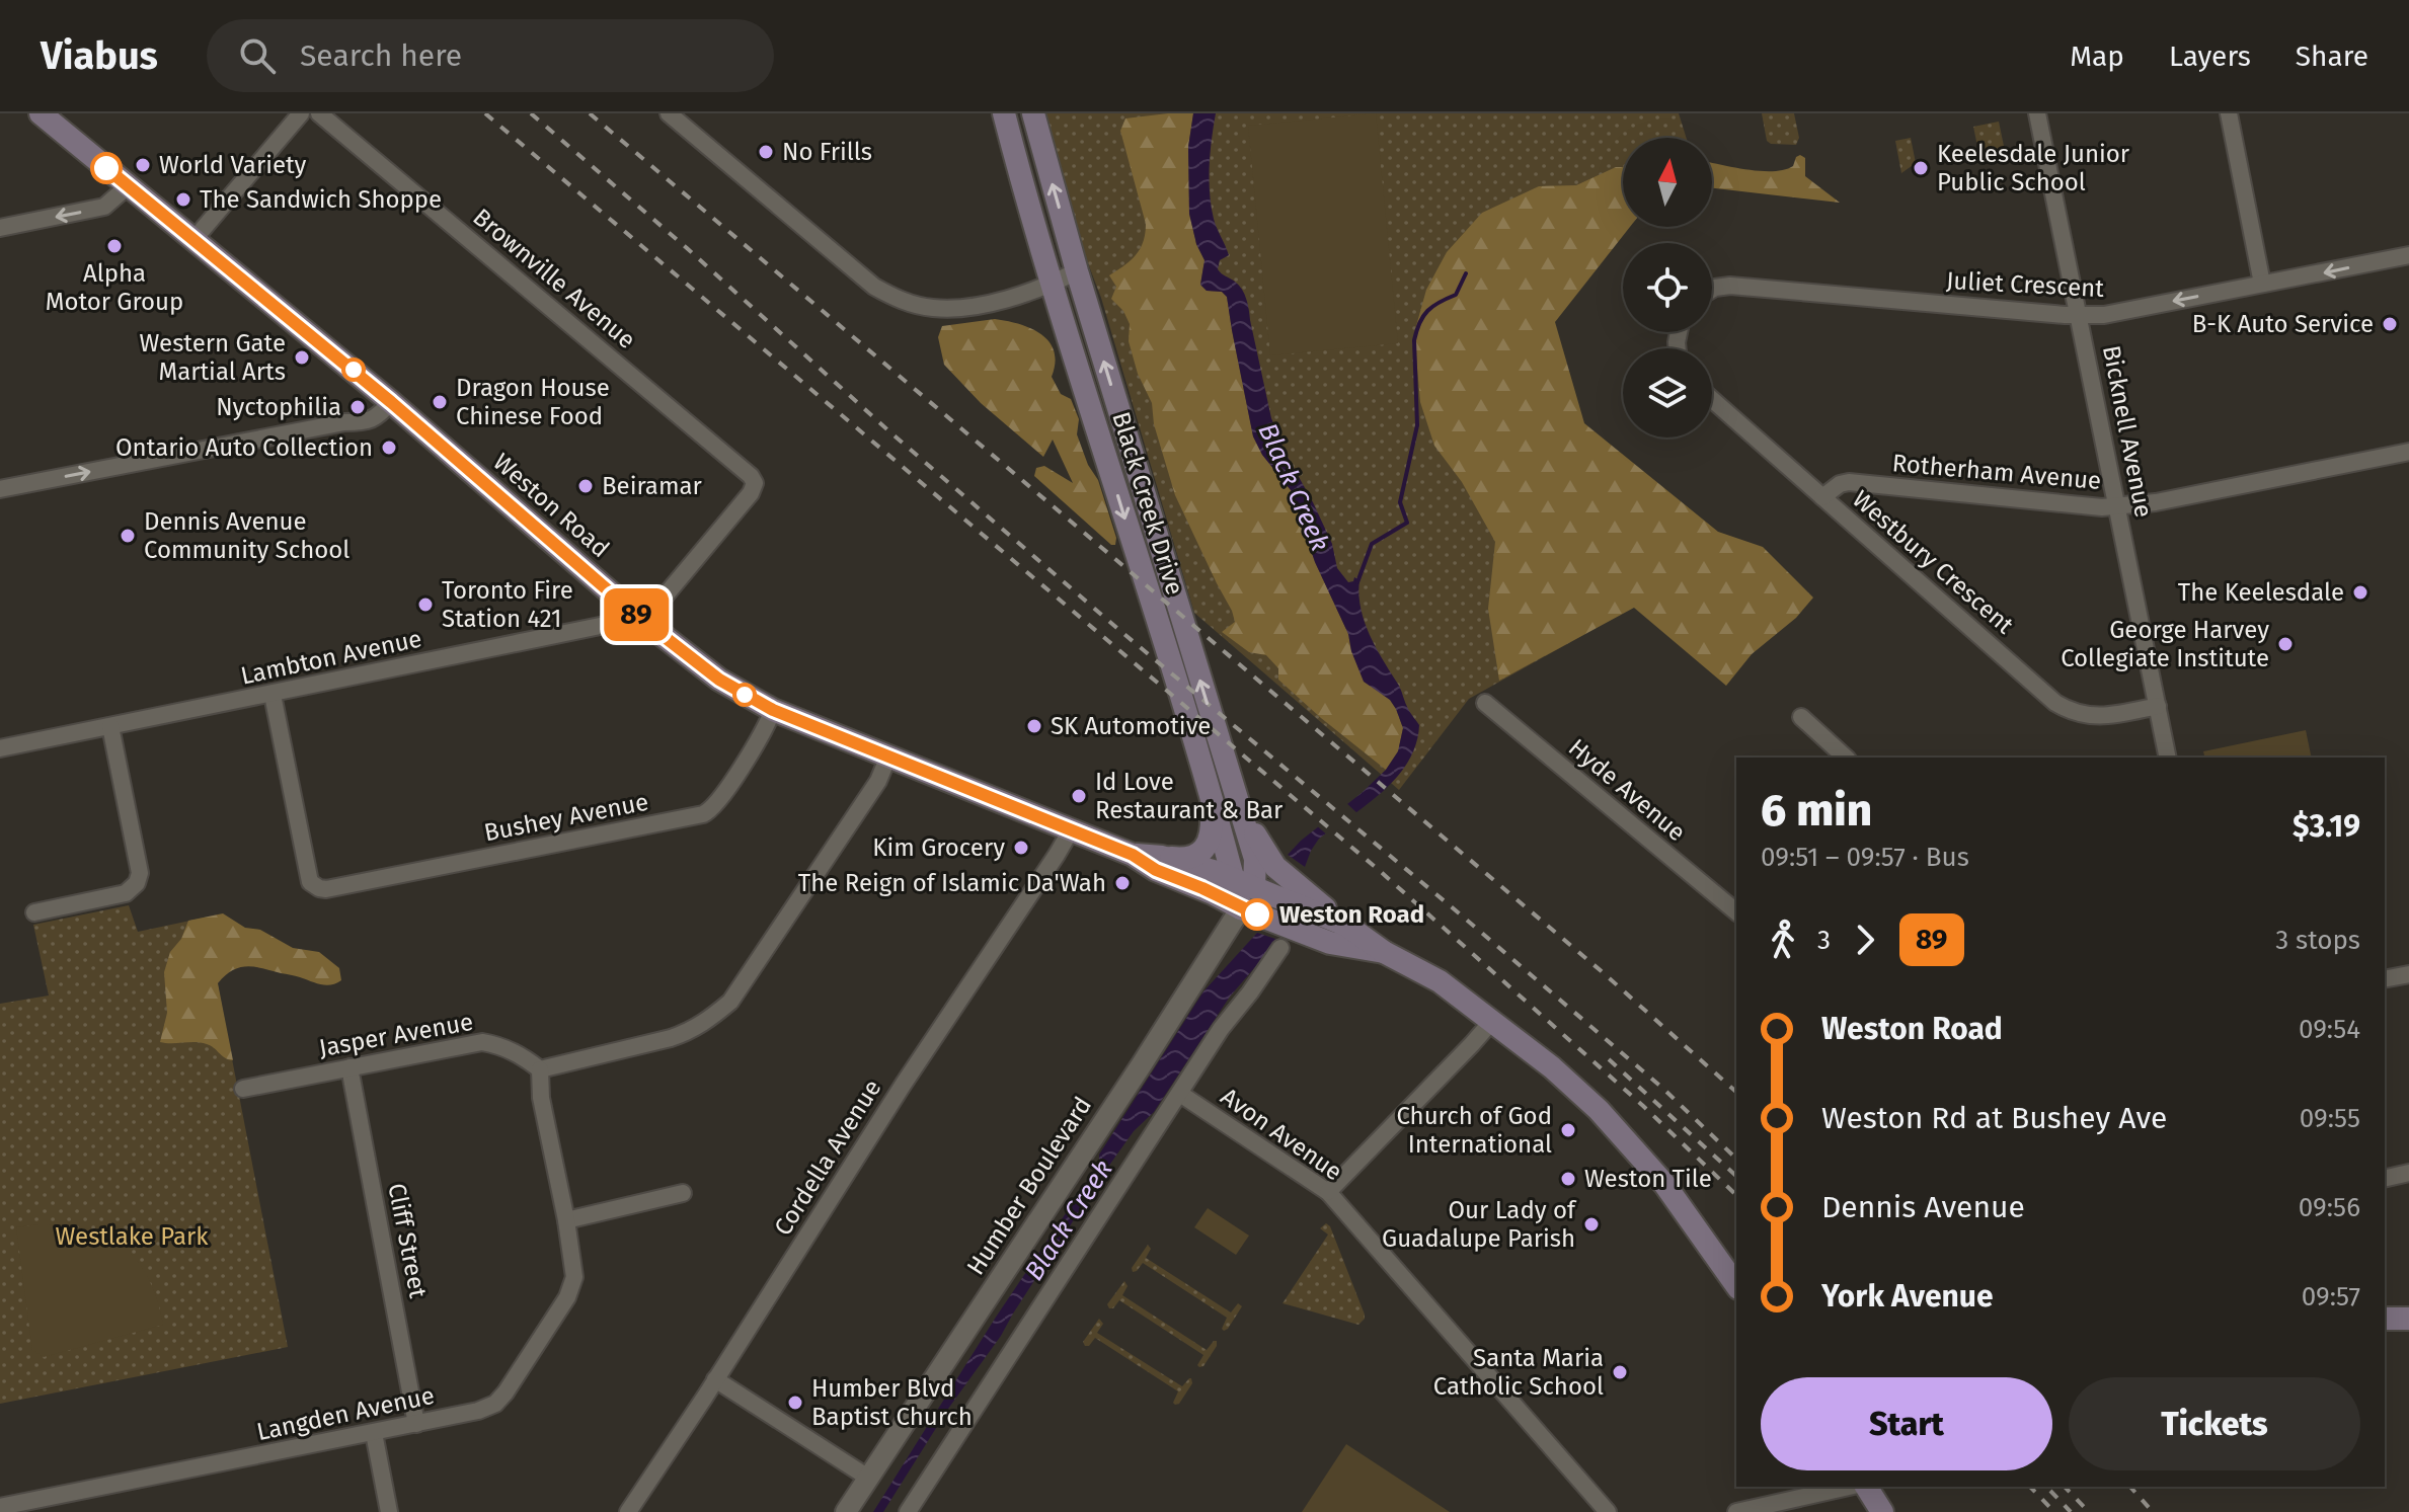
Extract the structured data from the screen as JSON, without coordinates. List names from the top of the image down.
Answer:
{
  "streets": {
    "main road": ["Black Creek Drive", "Weston Road"],
    "street": [
      "Brownville Avenue",
      "Juliet Crescent",
      "Bicknell Avenue",
      "Rotherham Avenue",
      "Westbury Crescent",
      "Lambton Avenue",
      "Hyde Avenue",
      "Bushey Avenue",
      "Jasper Avenue",
      "Avon Avenue",
      "Cordella Avenue",
      "Humber Boulevard",
      "Cliff Street",
      "Langden Avenue"
    ]
  },
  "crossings": [
    ["Brownville Avenue", "Lambton Avenue"],
    ["Juliet Crescent", "Bicknell Avenue"],
    ["Bicknell Avenue", "Rotherham Avenue"],
    ["Bicknell Avenue", "Westbury Crescent"],
    ["Rotherham Avenue", "Westbury Crescent"],
    ["Black Creek Drive", "Weston Road"],
    ["Black Creek Drive", "Humber Boulevard"],
    ["Weston Road", "Lambton Avenue"],
    ["Weston Road", "Bushey Avenue"],
    ["Weston Road", "Cordella Avenue"],
    ["Weston Road", "Humber Boulevard"],
    ["Lambton Avenue", "Bushey Avenue"],
    ["Jasper Avenue", "Cliff Street"],
    ["Jasper Avenue", "Langden Avenue"],
    ["Cliff Street", "Langden Avenue"]
  ],
  "one_way": ["Juliet Crescent"],
  "water": ["Black Creek"],
  "parks": ["Westlake Park"],
  "places": [
    "No Frills",
    "World Variety",
    "Keelesdale Junior Public School",
    "The Sandwich Shoppe",
    "Alpha Motor Group",
    "B-K Auto Service",
    "Western Gate Martial Arts",
    "Dragon House Chinese Food",
    "Nyctophilia",
    "Ontario Auto Collection",
    "Beiramar",
    "Dennis Avenue Community School",
    "The Keelesdale",
    "Toronto Fire Station 421",
    "George Harvey Collegiate Institute",
    "SK Automotive",
    "Id Love Restaurant & Bar",
    "Kim Grocery",
    "The Reign of Islamic Da'Wah",
    "Weston Road",
    "Church of God International",
    "Weston Tile",
    "Our Lady of Guadalupe Parish",
    "Santa Maria Catholic School",
    "Humber Blvd Baptist Church"
  ],
  "lines": ["bus line 89"],
  "north": "top",
  "page": {
    "header": "Viabus",
    "search": "Search here",
    "nav": ["Map", "Layers", "Share"],
    "on_map": "89",
    "heading": ["6 min", "09:51 – 09:57 · Bus", "$3.19"],
    "legs": ["3", "89", "3 stops"],
    "list": [
      {
        "name": "Weston Road",
        "value": "09:54"
      },
      {
        "name": "Weston Rd at Bushey Ave",
        "value": "09:55"
      },
      {
        "name": "Dennis Avenue",
        "value": "09:56"
      },
      {
        "name": "York Avenue",
        "value": "09:57"
      }
    ],
    "buttons": ["Start", "Tickets"]
  }
}
